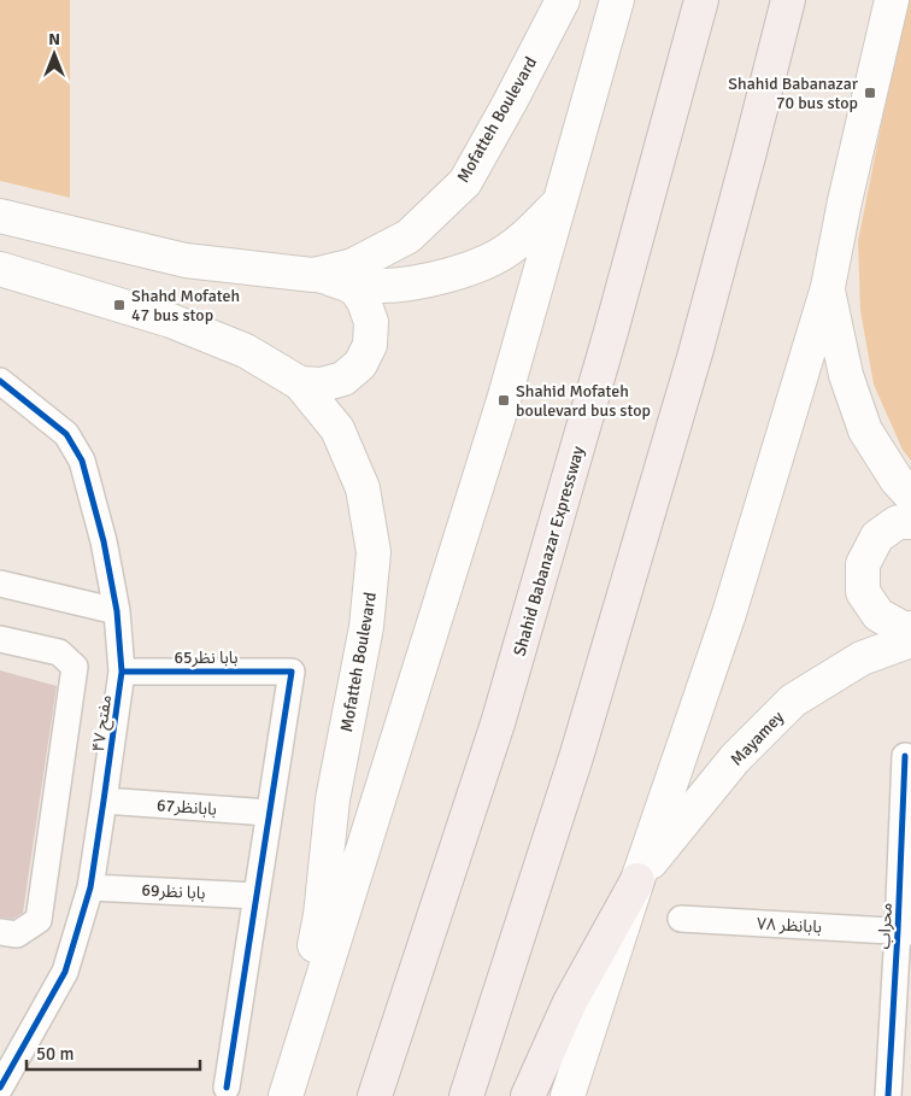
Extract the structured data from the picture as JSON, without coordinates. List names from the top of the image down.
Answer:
{
  "streets": {
    "highway": ["Shahid Babanazar Expressway"],
    "main road": ["Mofatteh Boulevard", "Mayamey"],
    "street": [
      "بابا نظر65",
      "مفتح ۴۷",
      "بابانظر67",
      "بابا نظر69",
      "بابانظر ۷۸",
      "محراب"
    ]
  },
  "crossings": [
    ["بابا نظر65", "مفتح ۴۷"],
    ["بابا نظر65", "بابانظر67"],
    ["مفتح ۴۷", "بابانظر67"],
    ["مفتح ۴۷", "بابا نظر69"],
    ["بابانظر ۷۸", "محراب"]
  ],
  "places": {
    "transit": ["Shahid Babanazar 70 bus stop", "Shahd Mofateh 47 bus stop", "Shahid Mofateh boulevard bus stop"]
  },
  "scale_bar": "50 m",
  "north": "top"
}
